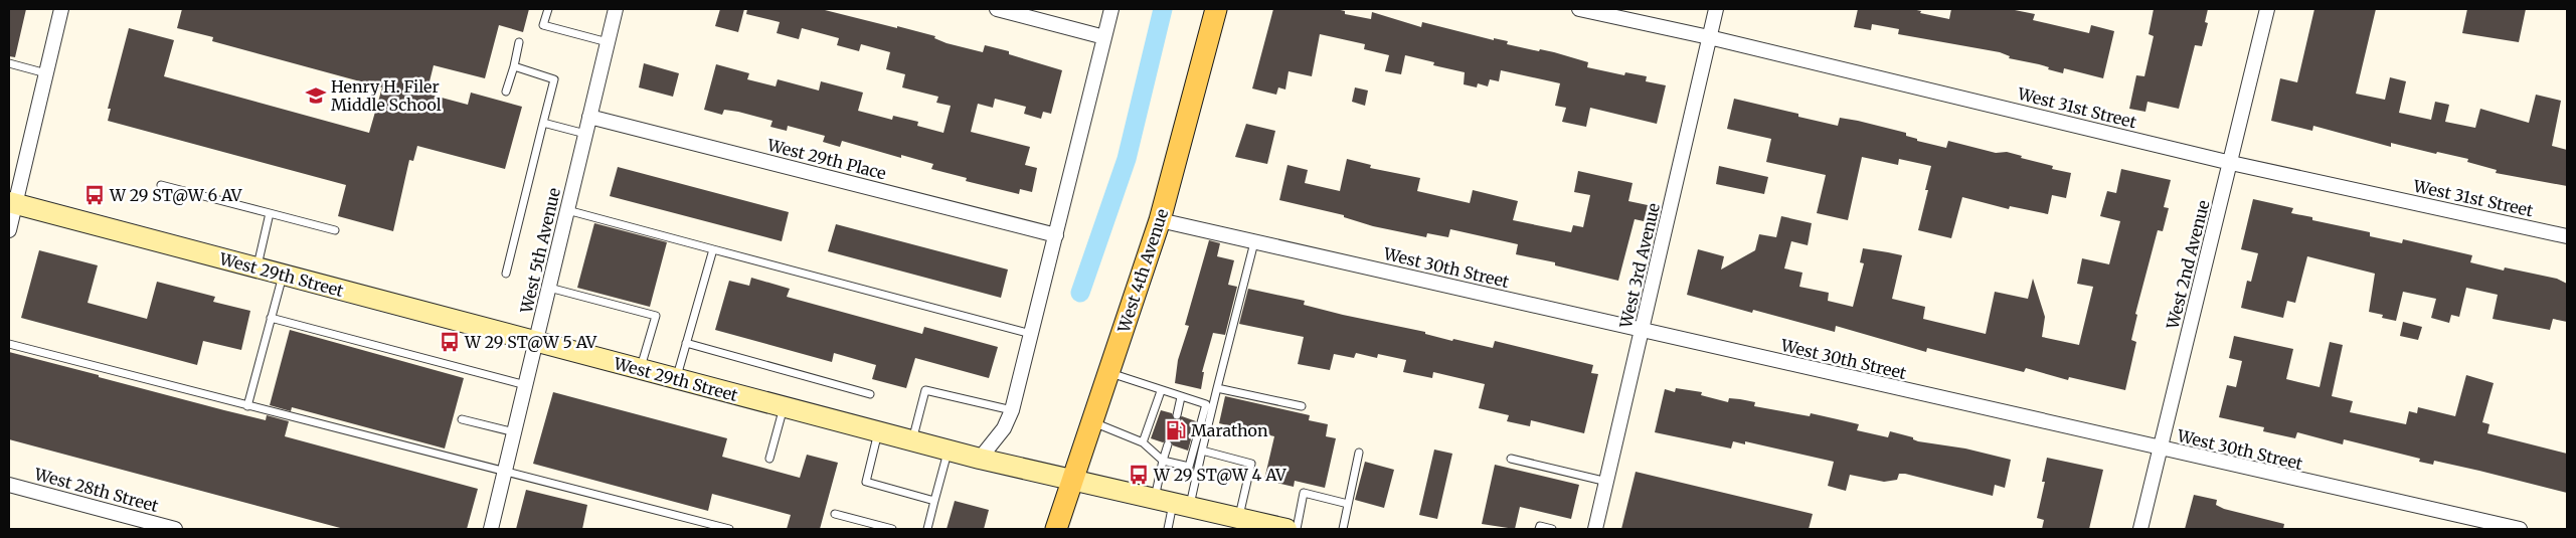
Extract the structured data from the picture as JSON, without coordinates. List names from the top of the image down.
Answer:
{
  "streets": {
    "main road": ["West 4th Avenue"],
    "street": [
      "West 31st Street",
      "West 29th Place",
      "West 5th Avenue",
      "West 2nd Avenue",
      "West 3rd Avenue",
      "West 30th Street",
      "West 29th Street",
      "West 28th Street"
    ]
  },
  "crossings": [
    ["West 31st Street", "West 2nd Avenue"],
    ["West 31st Street", "West 3rd Avenue"],
    ["West 29th Place", "West 5th Avenue"],
    ["West 5th Avenue", "West 29th Street"],
    ["West 2nd Avenue", "West 30th Street"],
    ["West 3rd Avenue", "West 30th Street"],
    ["West 30th Street", "West 4th Avenue"],
    ["West 4th Avenue", "West 29th Street"]
  ],
  "places": {
    "school or university": ["Henry H. Filer Middle School"],
    "bus stop": ["W 29 ST@W 6 AV", "W 29 ST@W 5 AV", "W 29 ST@W 4 AV"],
    "fuel station": ["Marathon"]
  }
}
